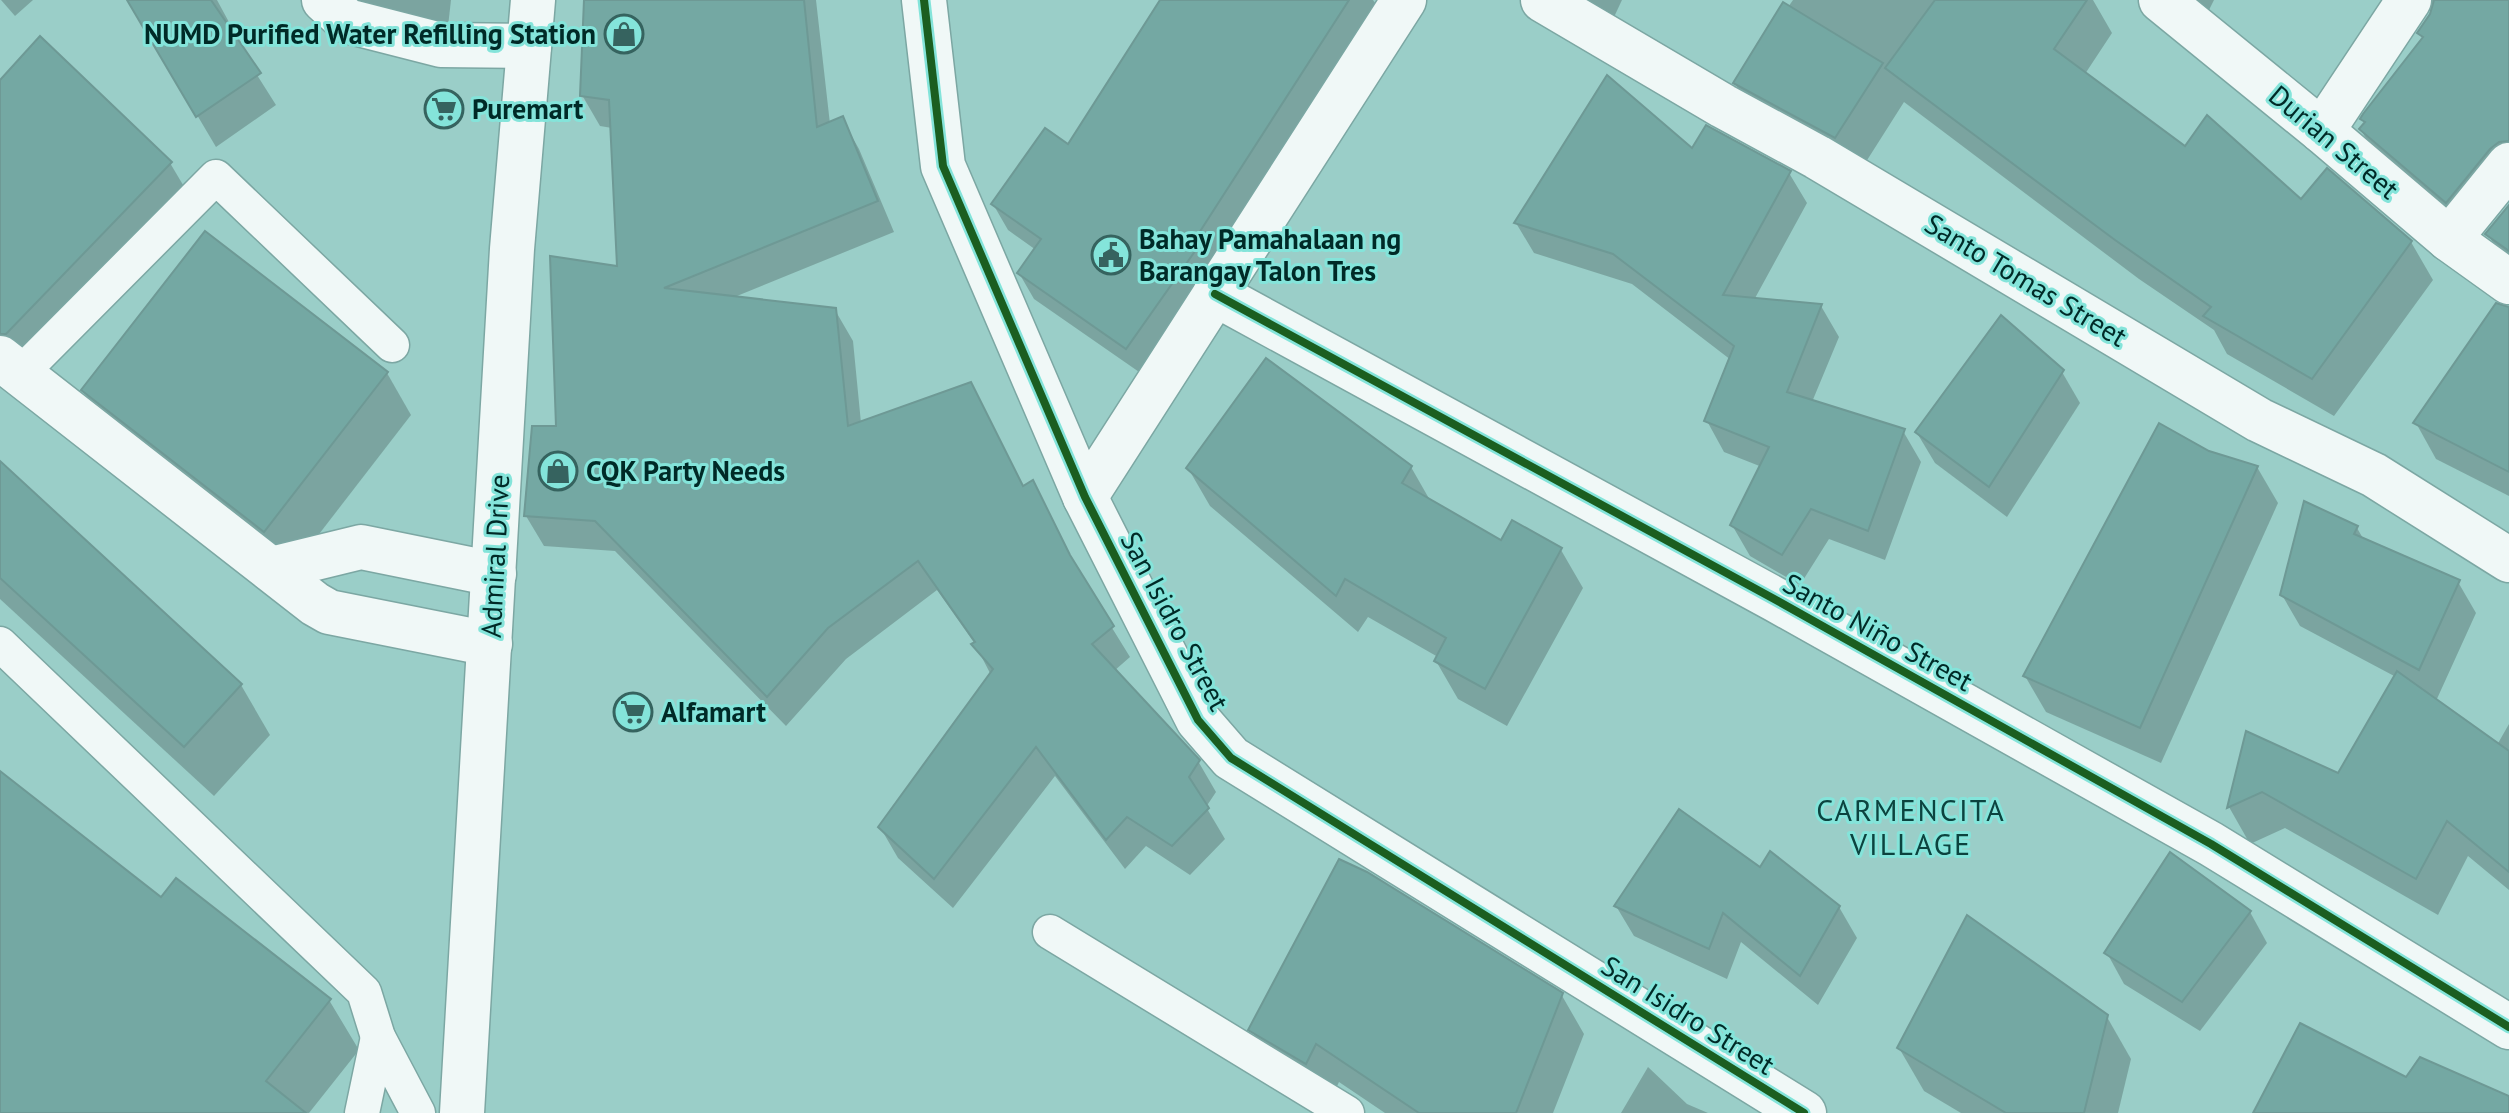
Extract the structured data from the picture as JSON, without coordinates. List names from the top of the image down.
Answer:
{
  "streets": {
    "street": [
      "Durian Street",
      "Santo Tomas Street",
      "Admiral Drive",
      "San Isidro Street",
      "Santo Niño Street"
    ]
  },
  "districts": ["CARMENCITA VILLAGE"],
  "places": {
    "shop": ["NUMD Purified Water Refilling Station", "CQK Party Needs"],
    "supermarket": ["Puremart", "Alfamart"],
    "public building": ["Bahay Pamahalaan ng Barangay Talon Tres"]
  }
}
